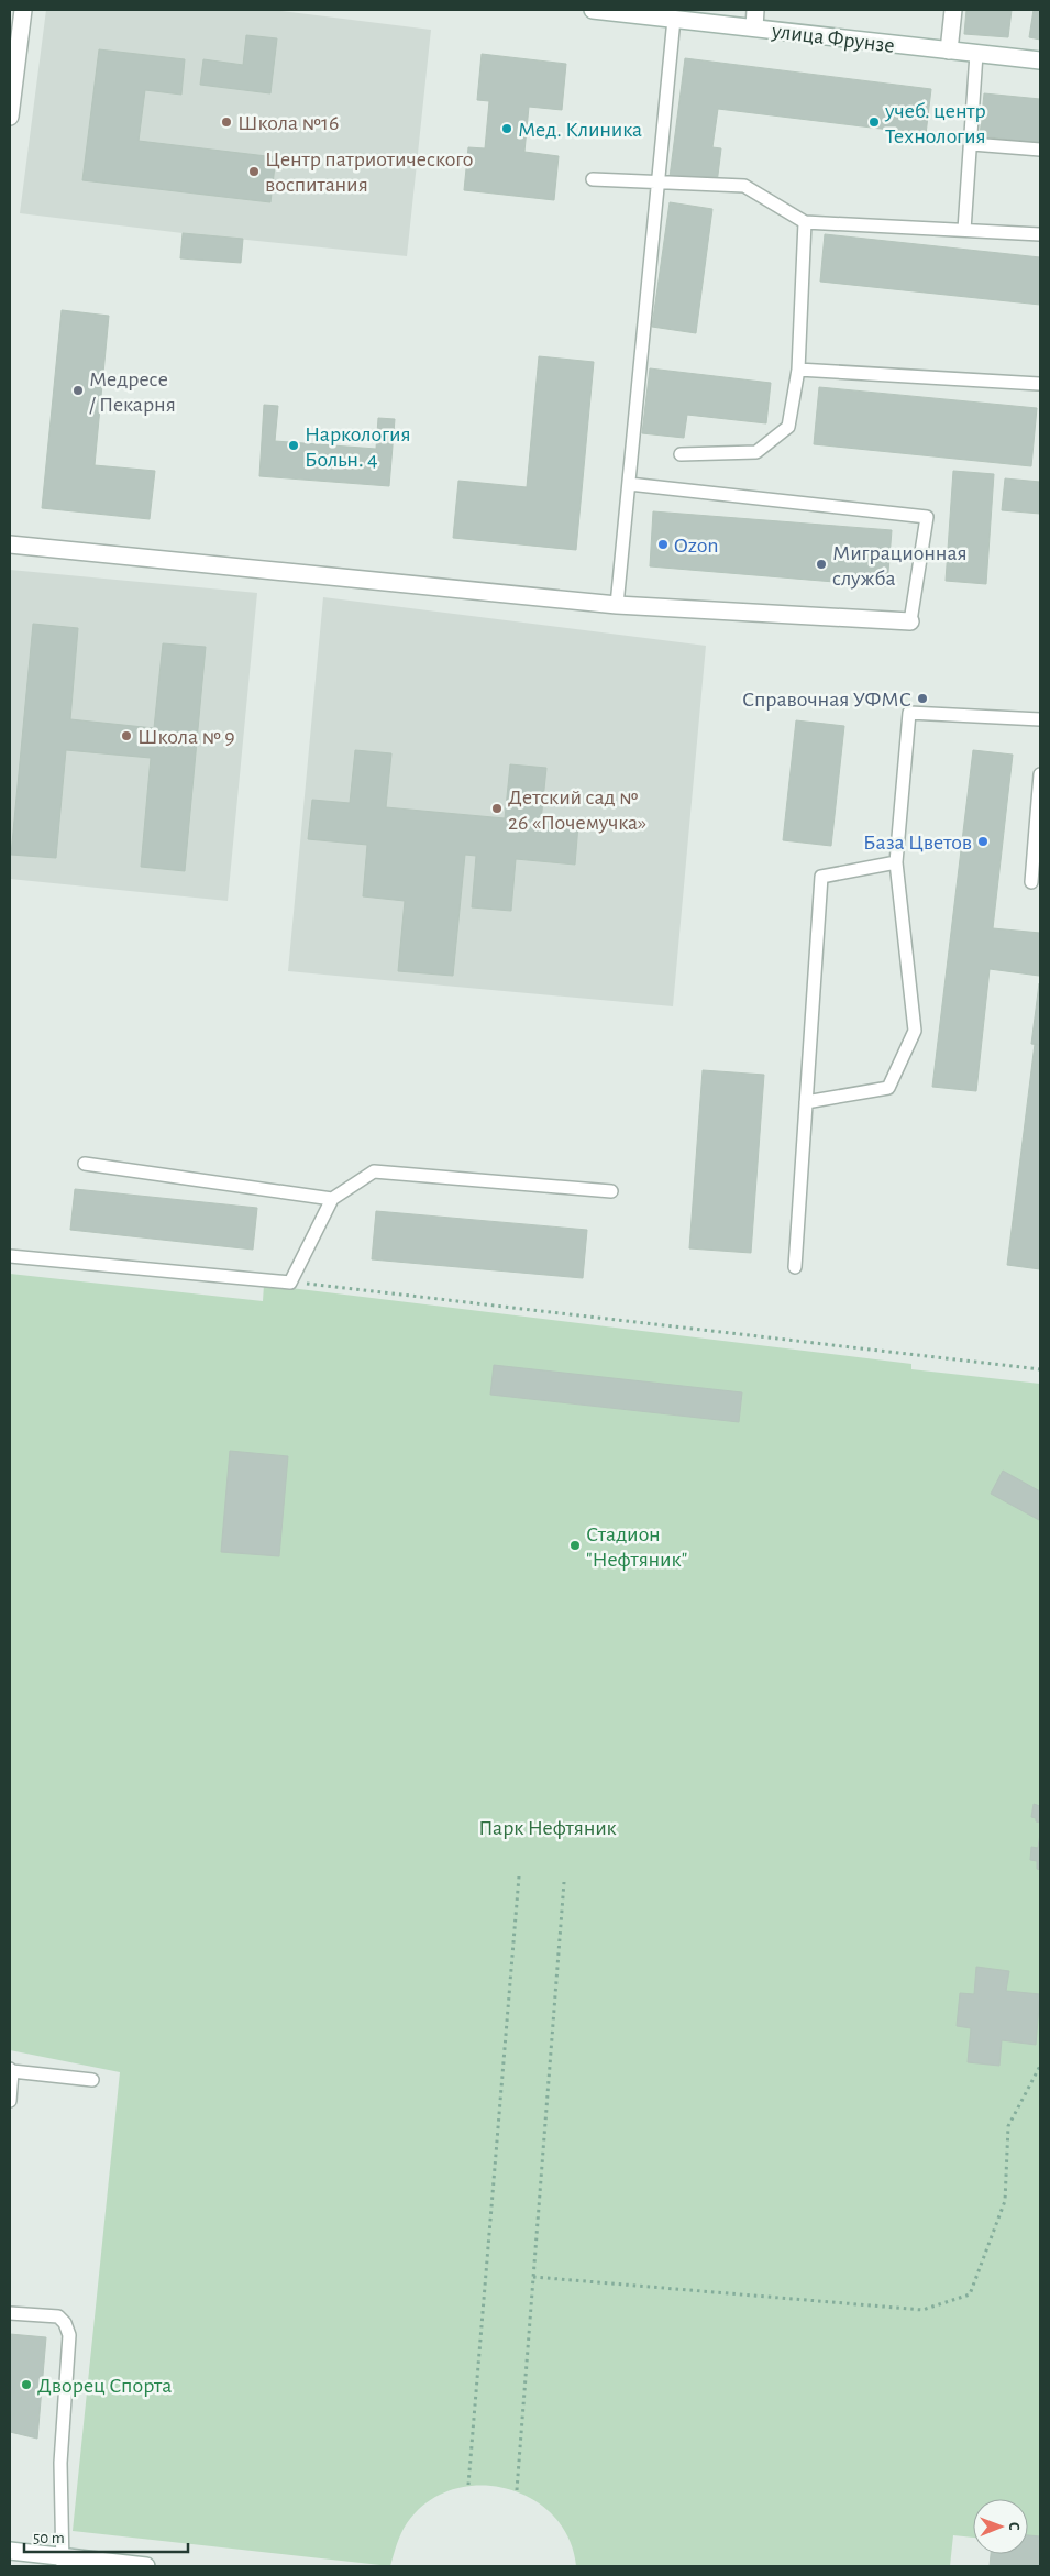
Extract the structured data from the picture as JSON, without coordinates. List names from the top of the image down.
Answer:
{
  "streets": {
    "street": ["улица Фрунзе"]
  },
  "parks": ["Парк Нефтяник"],
  "places": [
    "Школа №16",
    "учеб. центр Технология",
    "Мед. Клиника",
    "Центр патриотического воспитания",
    "Медресе / Пекарня",
    "Наркология Больн. 4",
    "Ozon",
    "Миграционная служба",
    "Справочная УФМС",
    "Школа № 9",
    "Детский сад № 26 «Почемучка»",
    "База Цветов",
    "Стадион \"Нефтяник\"",
    "Дворец Спорта"
  ],
  "scale_bar": "50 m",
  "north": "right"
}
